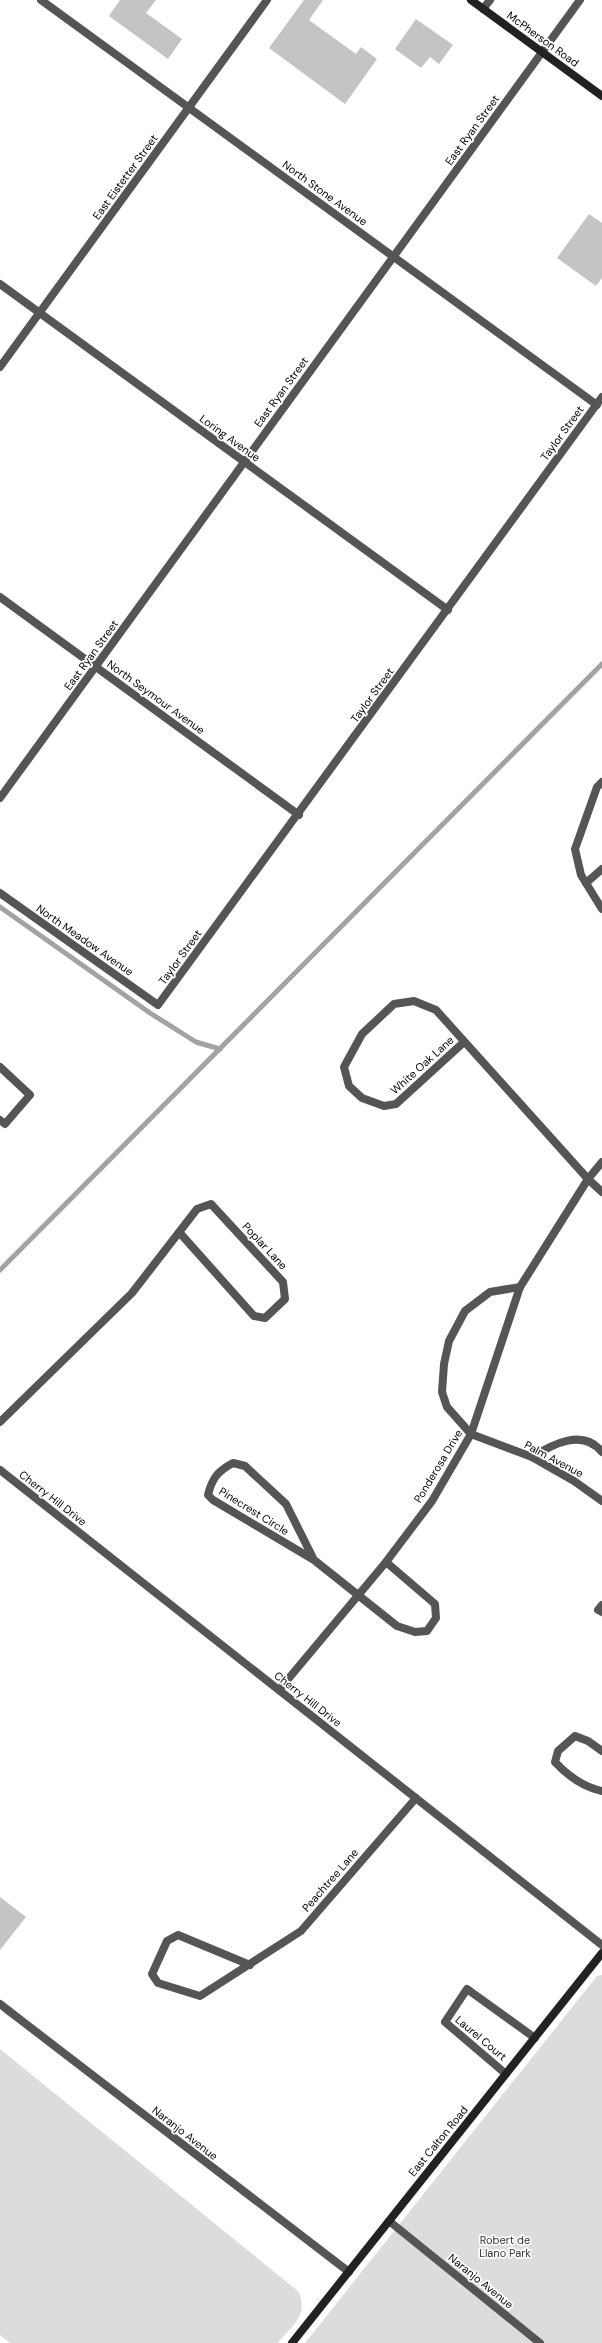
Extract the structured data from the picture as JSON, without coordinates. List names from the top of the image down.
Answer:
{
  "streets": {
    "main road": ["McPherson Road", "East Calton Road"],
    "street": [
      "East Ryan Street",
      "East Eistetter Street",
      "North Stone Avenue",
      "Taylor Street",
      "Loring Avenue",
      "North Seymour Avenue",
      "North Meadow Avenue",
      "White Oak Lane",
      "Poplar Lane",
      "Palm Avenue",
      "Ponderosa Drive",
      "Cherry Hill Drive",
      "Pinecrest Circle",
      "Peachtree Lane",
      "Laurel Court",
      "Naranjo Avenue"
    ]
  },
  "crossings": [
    ["McPherson Road", "East Ryan Street"],
    ["East Ryan Street", "North Stone Avenue"],
    ["East Ryan Street", "Loring Avenue"],
    ["East Ryan Street", "North Seymour Avenue"],
    ["East Eistetter Street", "North Stone Avenue"],
    ["East Eistetter Street", "Loring Avenue"],
    ["North Stone Avenue", "Taylor Street"],
    ["Taylor Street", "Loring Avenue"],
    ["Taylor Street", "North Seymour Avenue"],
    ["Taylor Street", "North Meadow Avenue"],
    ["White Oak Lane", "Ponderosa Drive"],
    ["Palm Avenue", "Ponderosa Drive"],
    ["Ponderosa Drive", "Cherry Hill Drive"],
    ["Ponderosa Drive", "Pinecrest Circle"],
    ["Cherry Hill Drive", "Peachtree Lane"],
    ["Laurel Court", "East Calton Road"],
    ["Naranjo Avenue", "East Calton Road"]
  ],
  "parks": ["Robert de Llano Park"]
}
